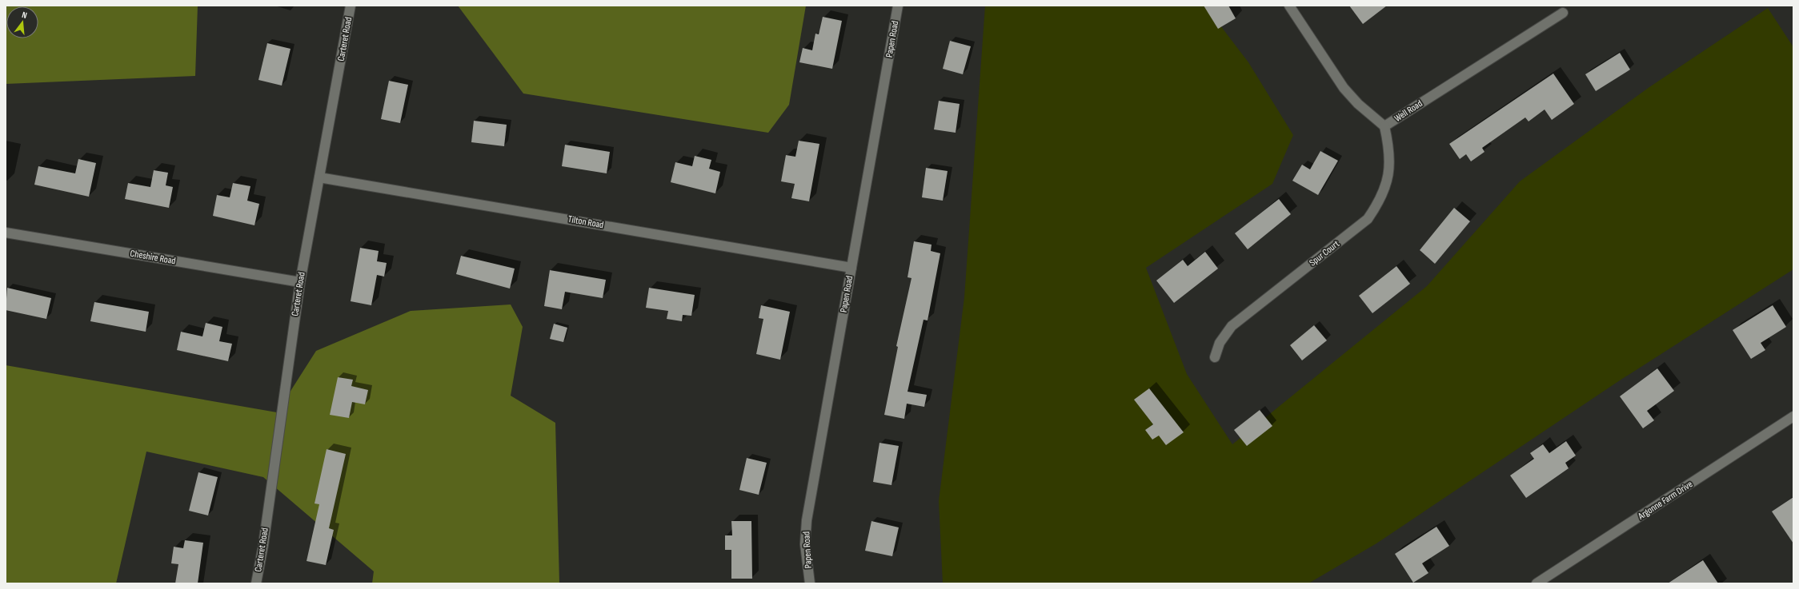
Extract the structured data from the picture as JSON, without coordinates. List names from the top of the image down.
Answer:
{
  "streets": {
    "street": [
      "Carteret Road",
      "Papen Road",
      "Well Road",
      "Tilton Road",
      "Spur Court",
      "Cheshire Road",
      "Argonne Farm Drive"
    ]
  },
  "crossings": [
    ["Carteret Road", "Tilton Road"],
    ["Carteret Road", "Cheshire Road"],
    ["Papen Road", "Tilton Road"],
    ["Well Road", "Spur Court"]
  ],
  "north": "top"
}
